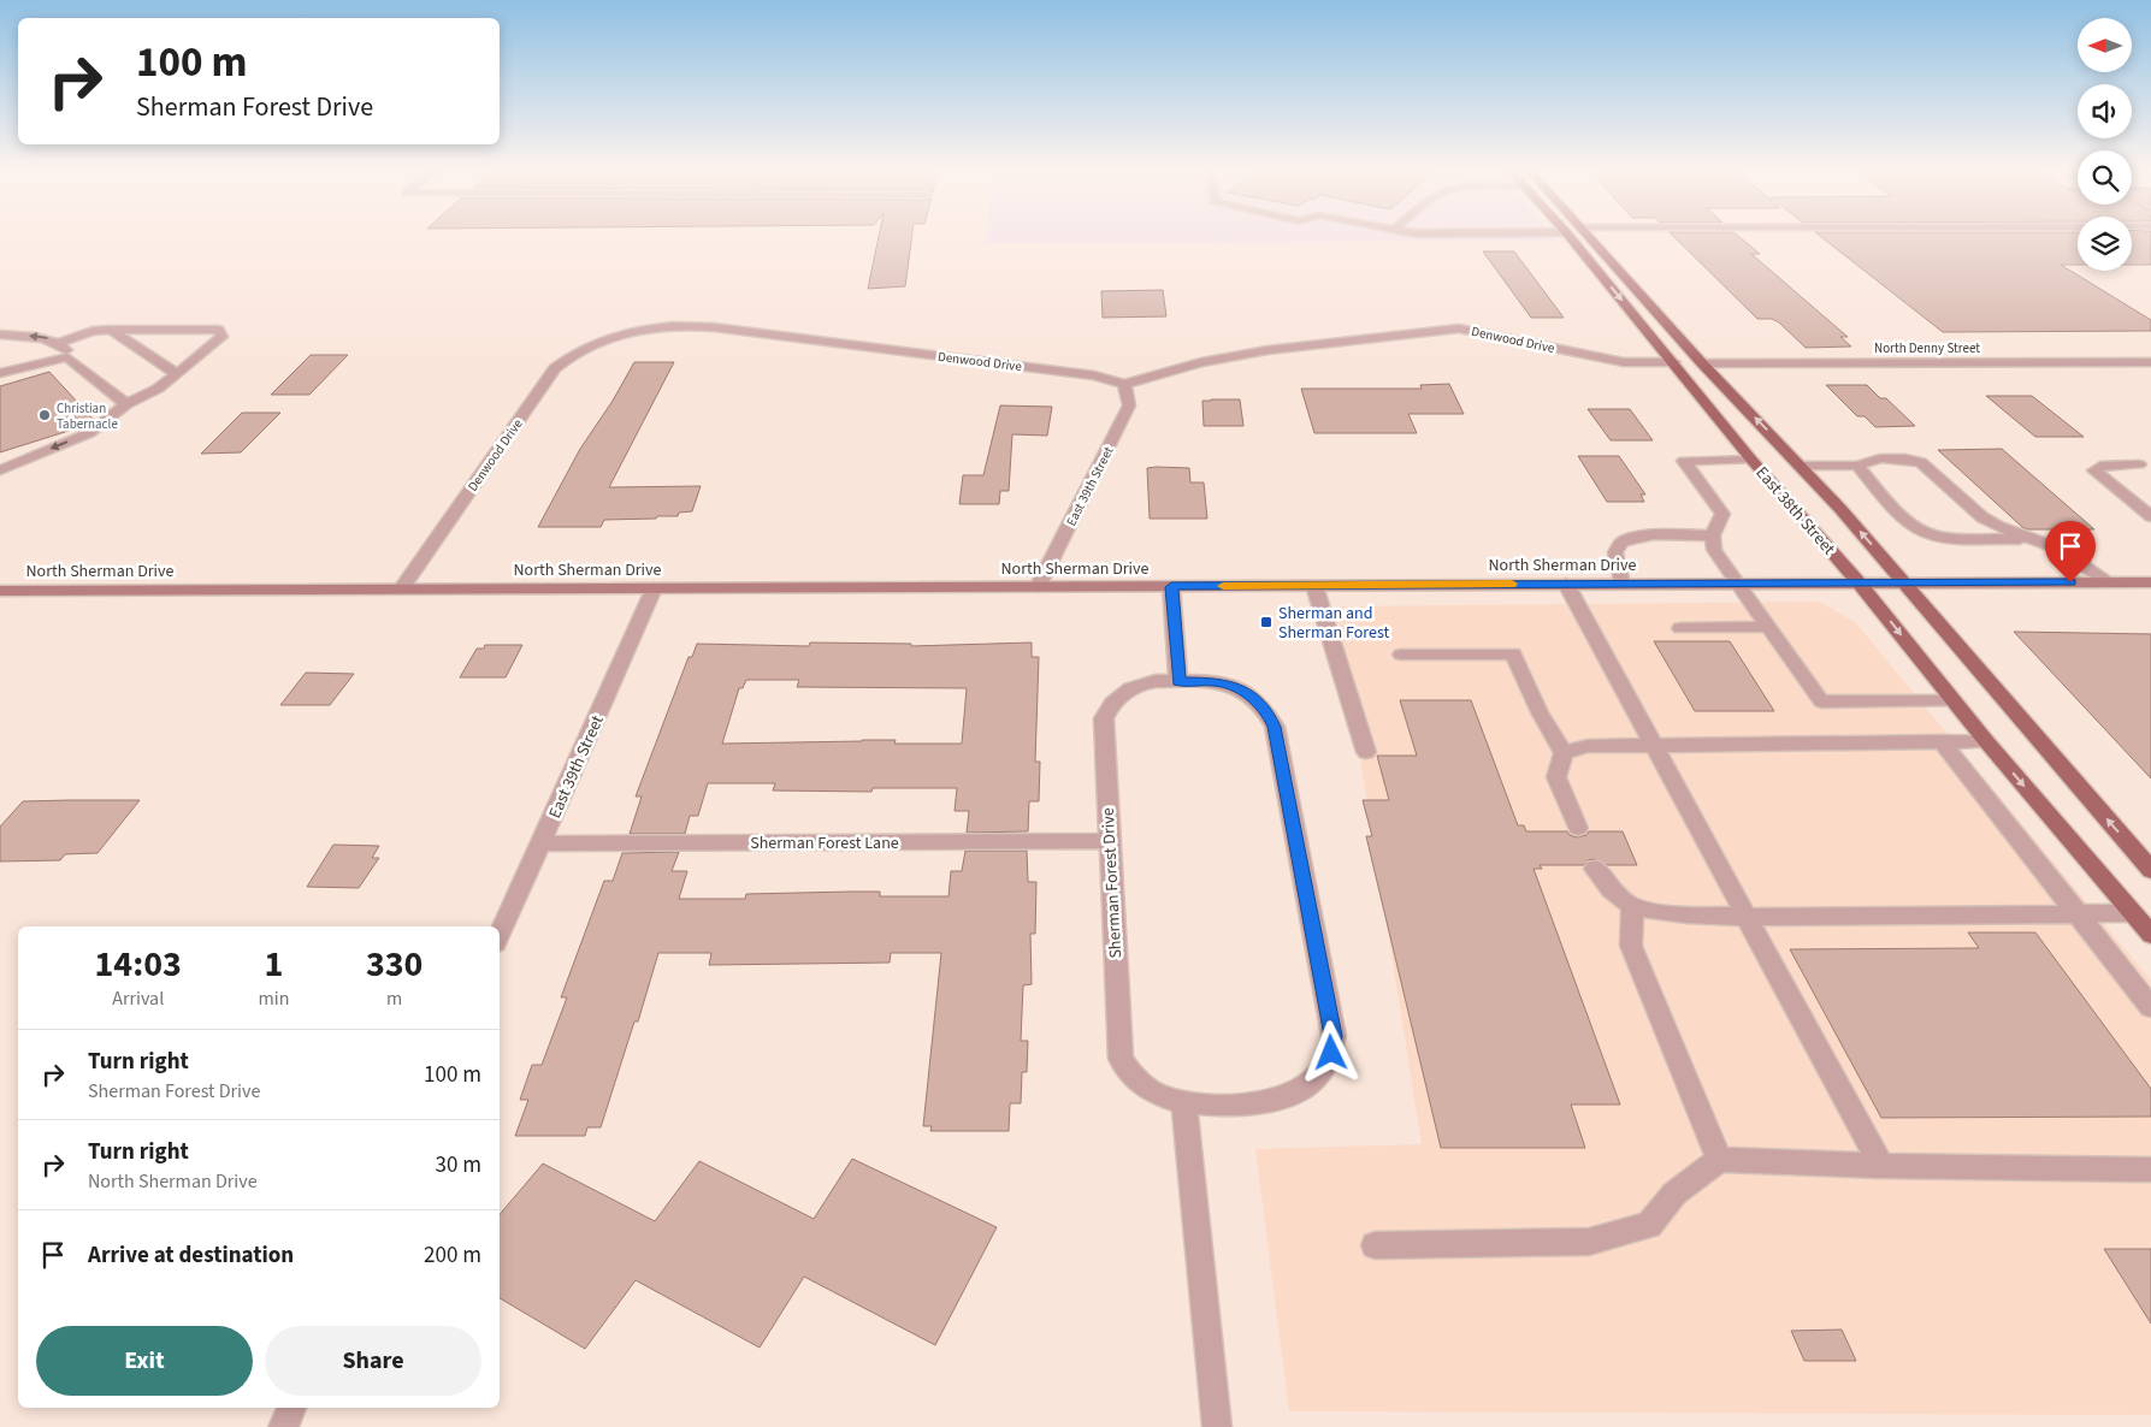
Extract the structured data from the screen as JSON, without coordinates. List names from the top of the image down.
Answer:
{
  "streets": {
    "main road": ["East 38th Street", "North Sherman Drive"],
    "street": [
      "Denwood Drive",
      "North Denny Street",
      "East 39th Street",
      "Sherman Forest Lane",
      "Sherman Forest Drive"
    ]
  },
  "crossings": [
    ["Denwood Drive", "East 39th Street"],
    ["Denwood Drive", "East 38th Street"],
    ["Denwood Drive", "North Sherman Drive"],
    ["North Denny Street", "East 38th Street"],
    ["East 39th Street", "North Sherman Drive"],
    ["East 39th Street", "Sherman Forest Lane"],
    ["East 38th Street", "North Sherman Drive"],
    ["Sherman Forest Lane", "Sherman Forest Drive"]
  ],
  "places": {
    "other": ["Christian Tabernacle"],
    "transit": ["Sherman and Sherman Forest"]
  },
  "north": "left",
  "page": {
    "turn": ["100 m", "Sherman Forest Drive"],
    "eta": [
      "14:03",
      "Arrival",
      "1",
      "min",
      "330",
      "m"
    ],
    "list": [
      {
        "name": "Turn right",
        "note": "Sherman Forest Drive",
        "value": "100 m"
      },
      {
        "name": "Turn right",
        "note": "North Sherman Drive",
        "value": "30 m"
      },
      {
        "name": "Arrive at destination",
        "value": "200 m"
      }
    ],
    "buttons": ["Exit", "Share"]
  }
}
